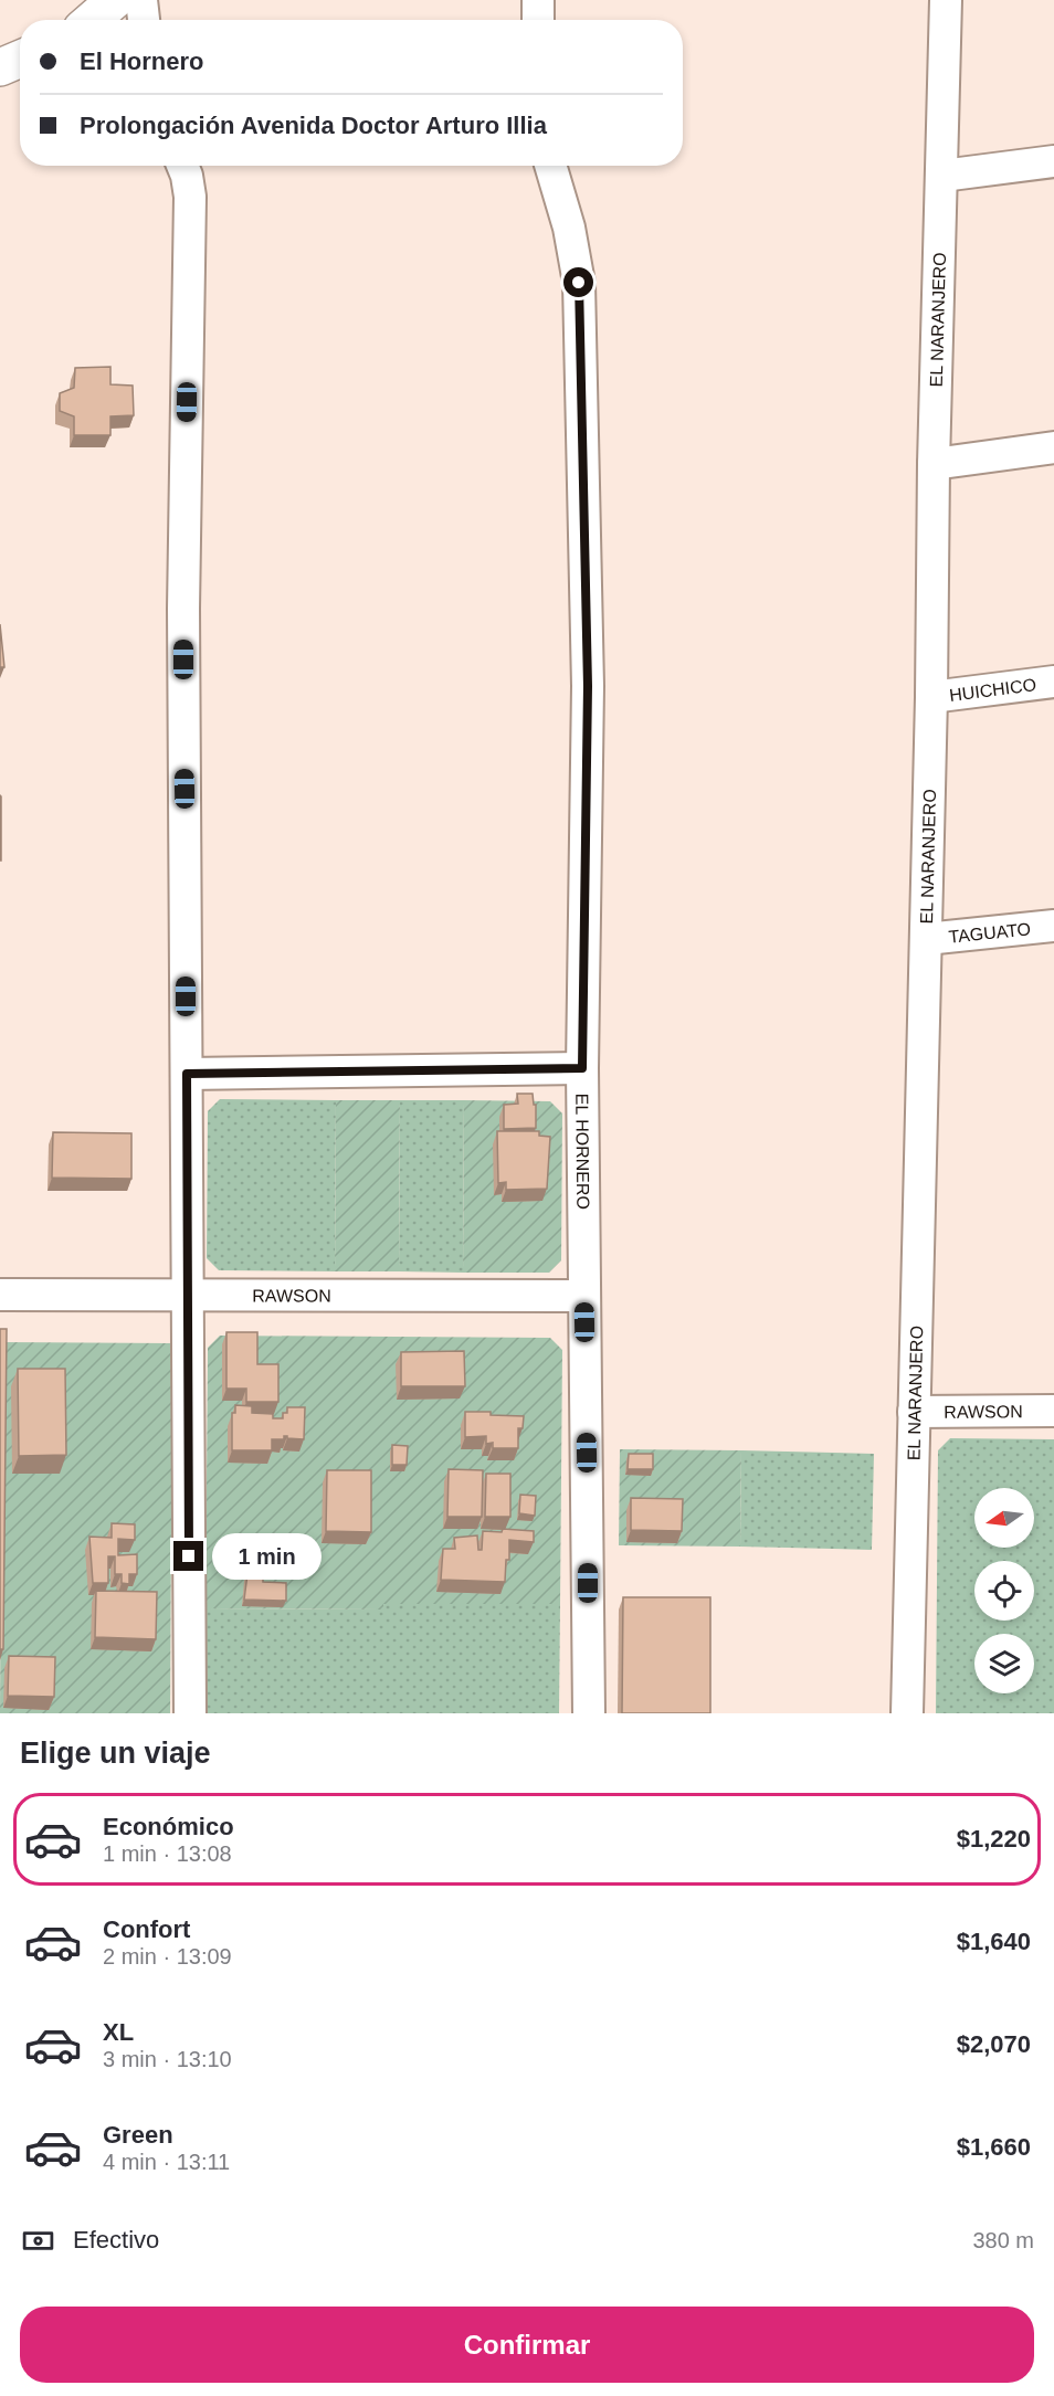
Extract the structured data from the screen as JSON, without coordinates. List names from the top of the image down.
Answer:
{
  "streets": {
    "street": [
      "EL NARANJERO",
      "HUICHICO",
      "TAGUATO",
      "EL HORNERO",
      "RAWSON"
    ]
  },
  "crossings": [
    ["EL NARANJERO", "HUICHICO"],
    ["EL NARANJERO", "TAGUATO"],
    ["EL NARANJERO", "RAWSON"],
    ["EL HORNERO", "RAWSON"]
  ],
  "north": "left",
  "page": {
    "banner": ["El Hornero", "Prolongación Avenida Doctor Arturo Illia"],
    "bubble": "1 min",
    "heading": "Elige un viaje",
    "list": [
      {
        "name": "Económico",
        "note": "1 min · 13:08",
        "value": "$1,220"
      },
      {
        "name": "Confort",
        "note": "2 min · 13:09",
        "value": "$1,640"
      },
      {
        "name": "XL",
        "note": "3 min · 13:10",
        "value": "$2,070"
      },
      {
        "name": "Green",
        "note": "4 min · 13:11",
        "value": "$1,660"
      }
    ],
    "pay": ["Efectivo", "380 m"],
    "buttons": "Confirmar"
  }
}
